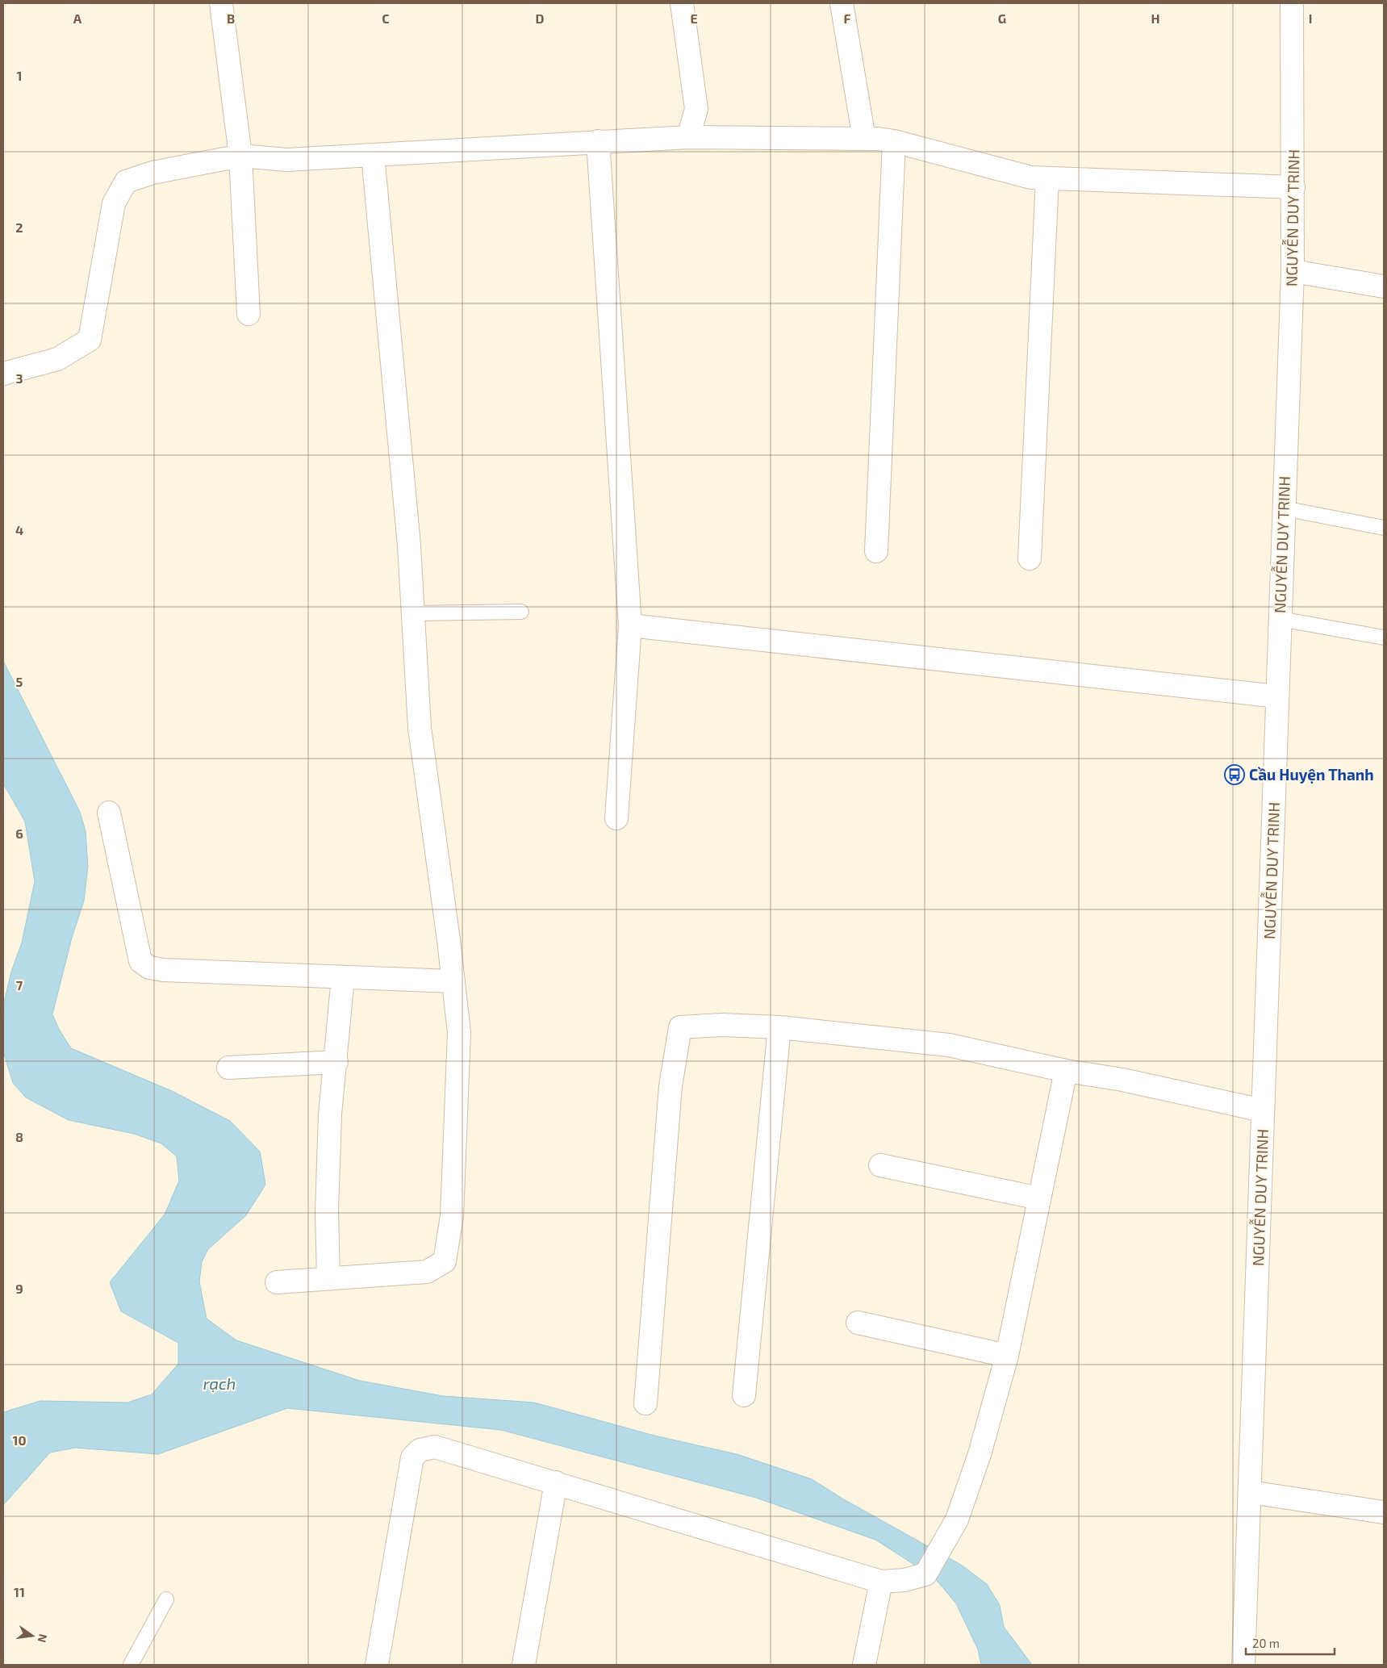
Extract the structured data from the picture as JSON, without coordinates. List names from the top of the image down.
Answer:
{
  "streets": {
    "street": ["NGUYỄN DUY TRINH"]
  },
  "water": ["rạch"],
  "places": {
    "bus stop": ["Cầu Huyện Thanh"]
  },
  "scale_bar": "20 m",
  "north": "right",
  "grid": {
    "columns": [
      "A",
      "B",
      "C",
      "D",
      "E",
      "F",
      "G",
      "H",
      "I"
    ],
    "rows": [
      "1",
      "2",
      "3",
      "4",
      "5",
      "6",
      "7",
      "8",
      "9",
      "10",
      "11"
    ]
  }
}
